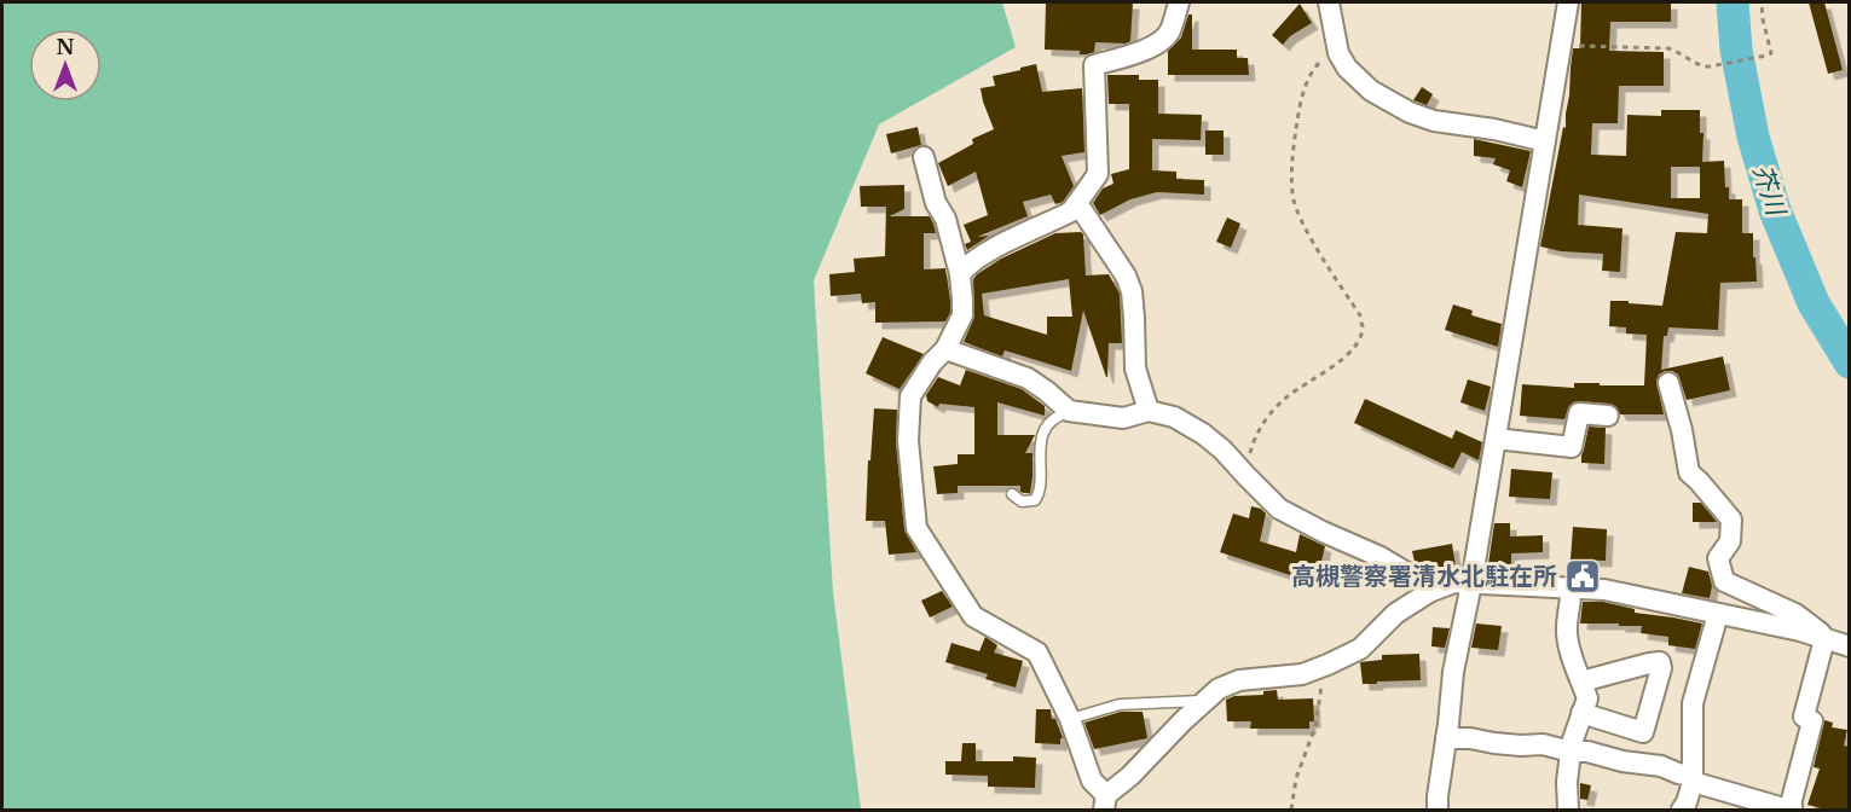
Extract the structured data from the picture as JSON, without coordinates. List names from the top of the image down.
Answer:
{
  "water": ["芥川"],
  "places": {
    "public building": ["高槻警察署清水北駐在所"]
  },
  "north": "top"
}
